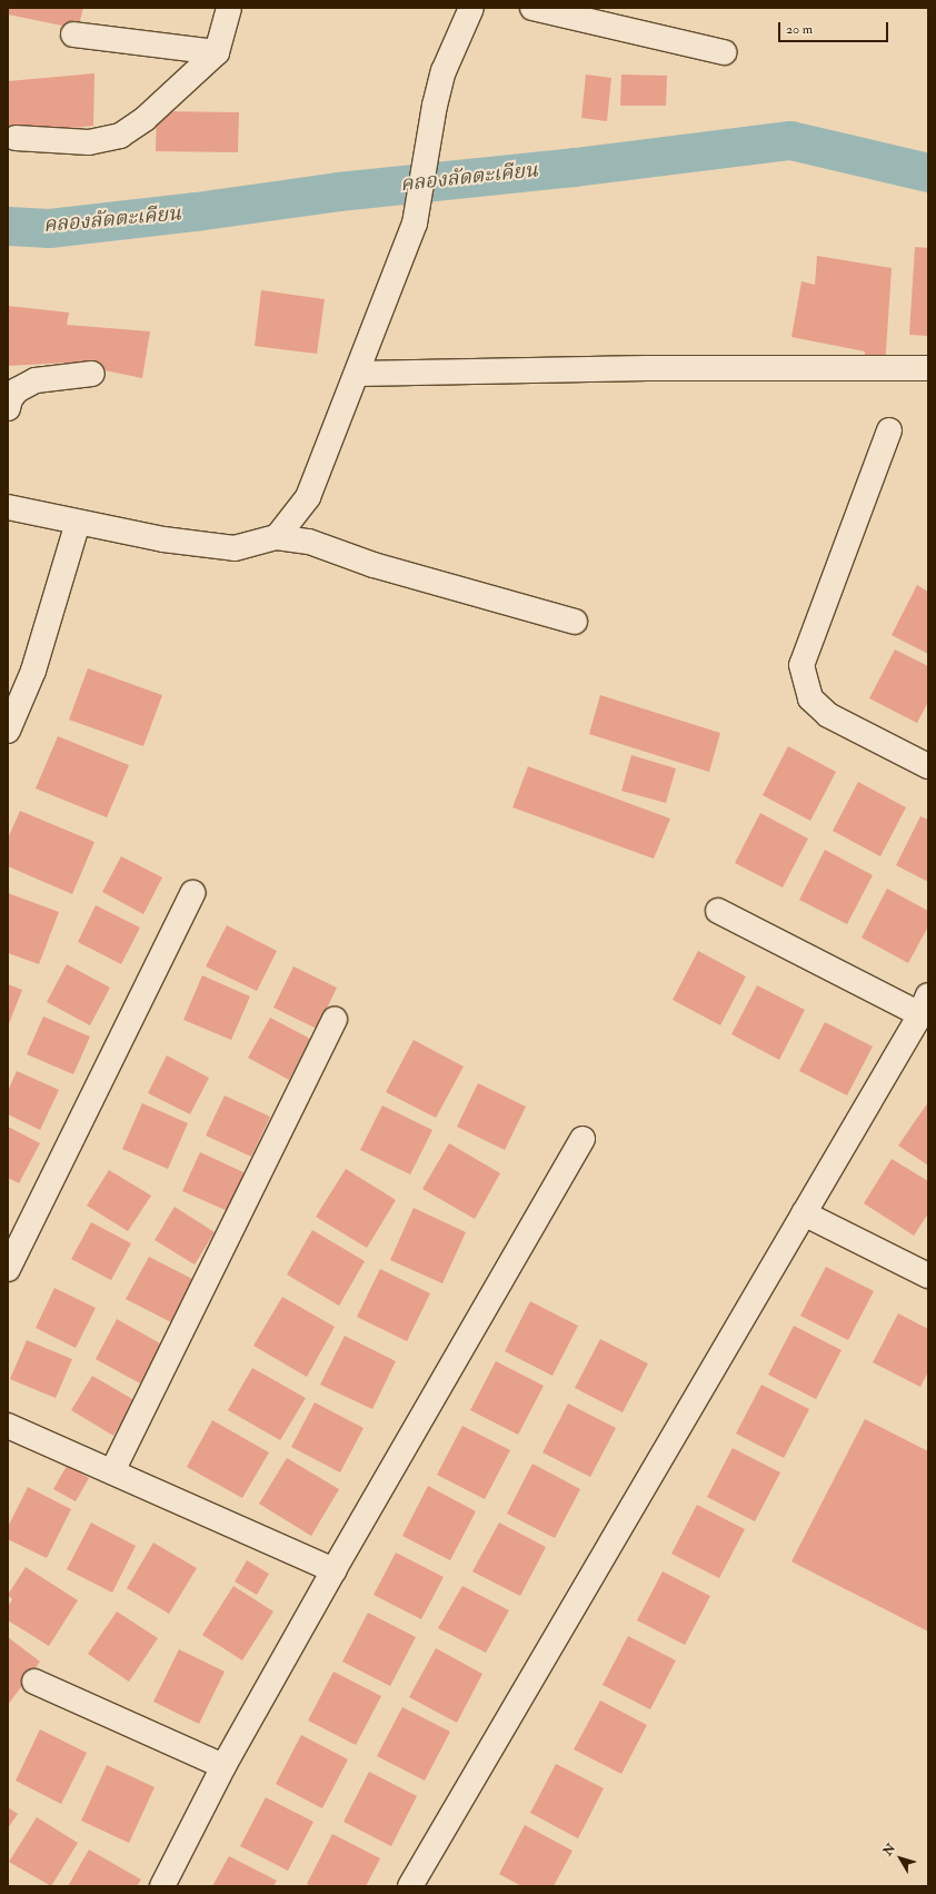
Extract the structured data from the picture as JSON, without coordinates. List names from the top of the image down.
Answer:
{
  "water": ["คลองลัดตะเคียน"],
  "scale_bar": "20 m",
  "north": "top left"
}
